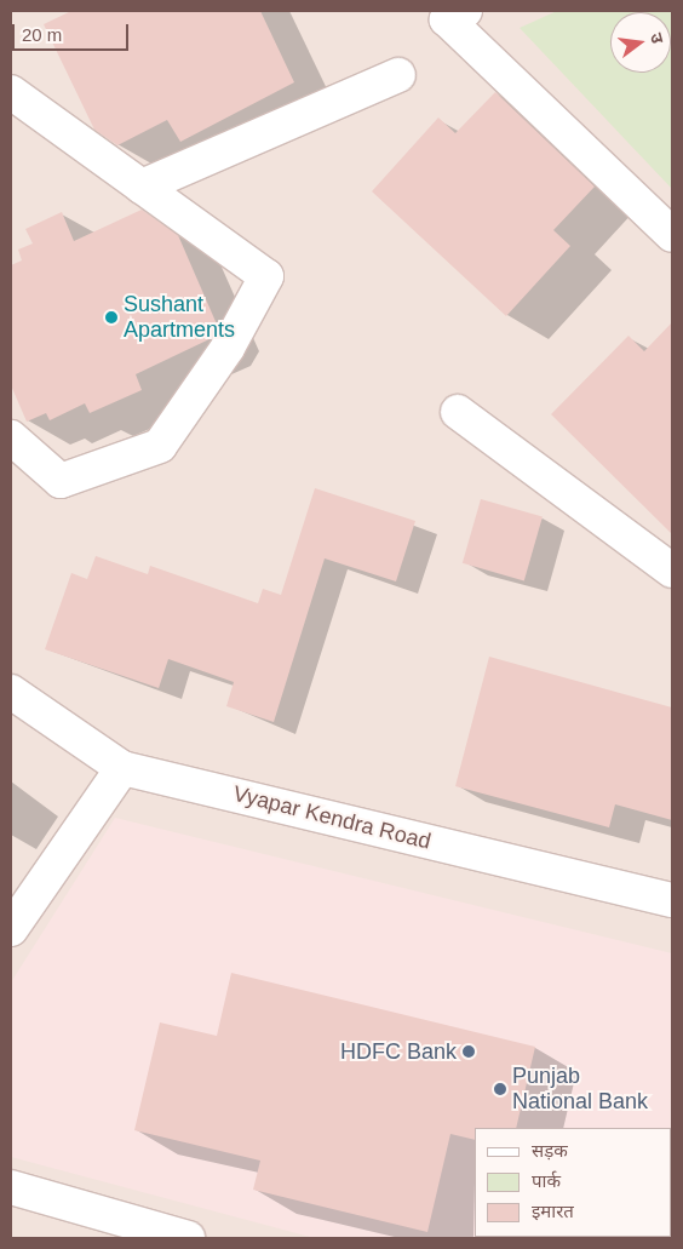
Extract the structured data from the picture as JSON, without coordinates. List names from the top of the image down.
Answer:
{
  "streets": {
    "street": ["Vyapar Kendra Road"]
  },
  "places": ["Sushant Apartments", "HDFC Bank", "Punjab National Bank"],
  "legend": ["सड़क", "पार्क", "इमारत"],
  "scale_bar": "20 m",
  "north": "right"
}
